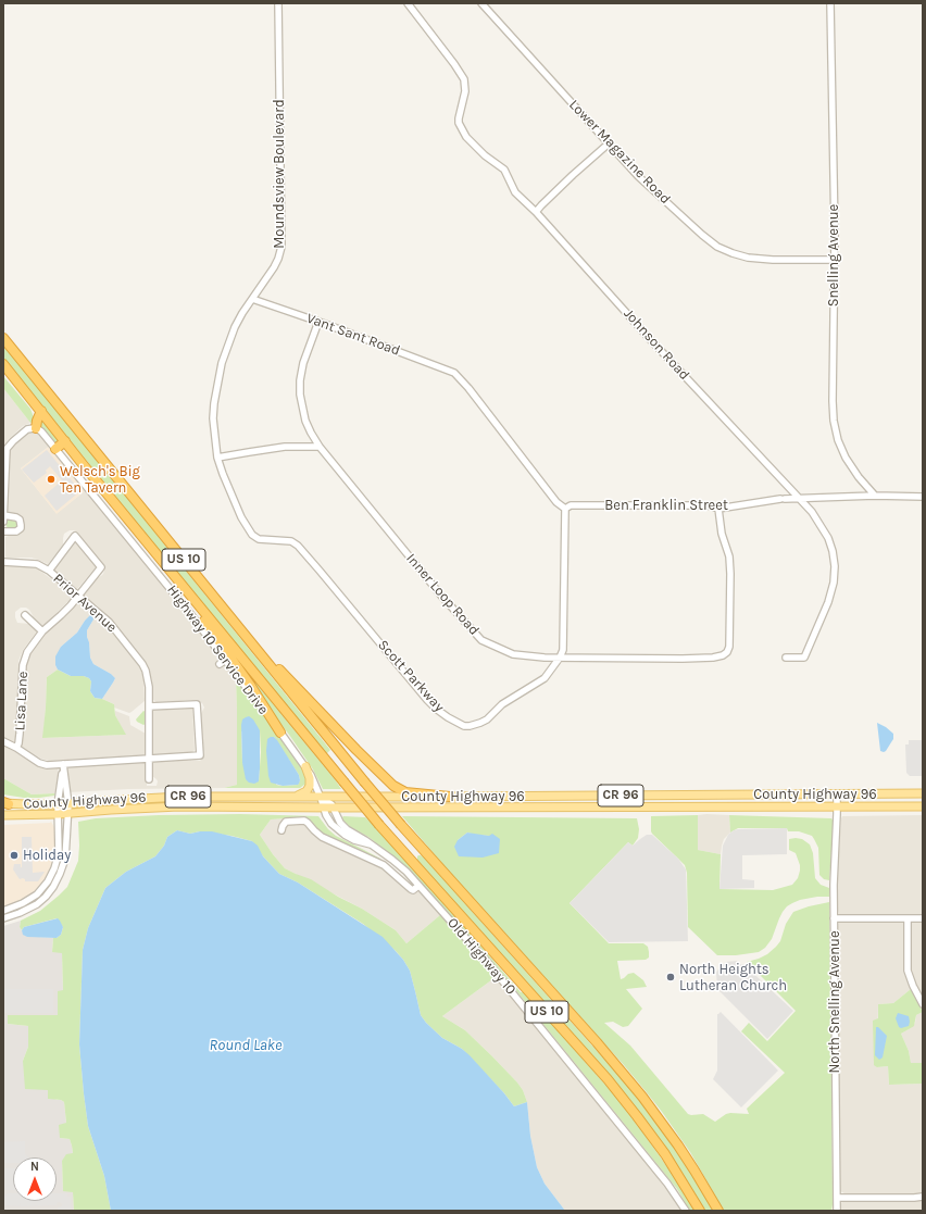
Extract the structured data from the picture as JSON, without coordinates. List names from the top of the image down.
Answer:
{
  "streets": {
    "highway": ["US 10"],
    "main road": ["County Highway 96", "CR 96"],
    "street": [
      "Lower Magazine Road",
      "Moundsview Boulevard",
      "Snelling Avenue",
      "Vant Sant Road",
      "Johnson Road",
      "Ben Franklin Street",
      "Inner Loop Road",
      "Prior Avenue",
      "Highway 10 Service Drive",
      "Scott Parkway",
      "Lisa Lane",
      "Old Highway 10",
      "North Snelling Avenue"
    ]
  },
  "crossings": [
    ["Lower Magazine Road", "Snelling Avenue"],
    ["Moundsview Boulevard", "Vant Sant Road"],
    ["Moundsview Boulevard", "Scott Parkway"],
    ["Snelling Avenue", "Ben Franklin Street"],
    ["Vant Sant Road", "Ben Franklin Street"],
    ["Vant Sant Road", "Inner Loop Road"],
    ["Johnson Road", "Ben Franklin Street"],
    ["Ben Franklin Street", "Inner Loop Road"],
    ["Inner Loop Road", "Scott Parkway"],
    ["Prior Avenue", "Lisa Lane"],
    ["Highway 10 Service Drive", "County Highway 96"],
    ["Highway 10 Service Drive", "Old Highway 10"],
    ["County Highway 96", "Old Highway 10"],
    ["County Highway 96", "North Snelling Avenue"]
  ],
  "water": ["Round Lake"],
  "places": ["Welsch's Big Ten Tavern", "Holiday", "North Heights Lutheran Church"],
  "north": "top"
}
